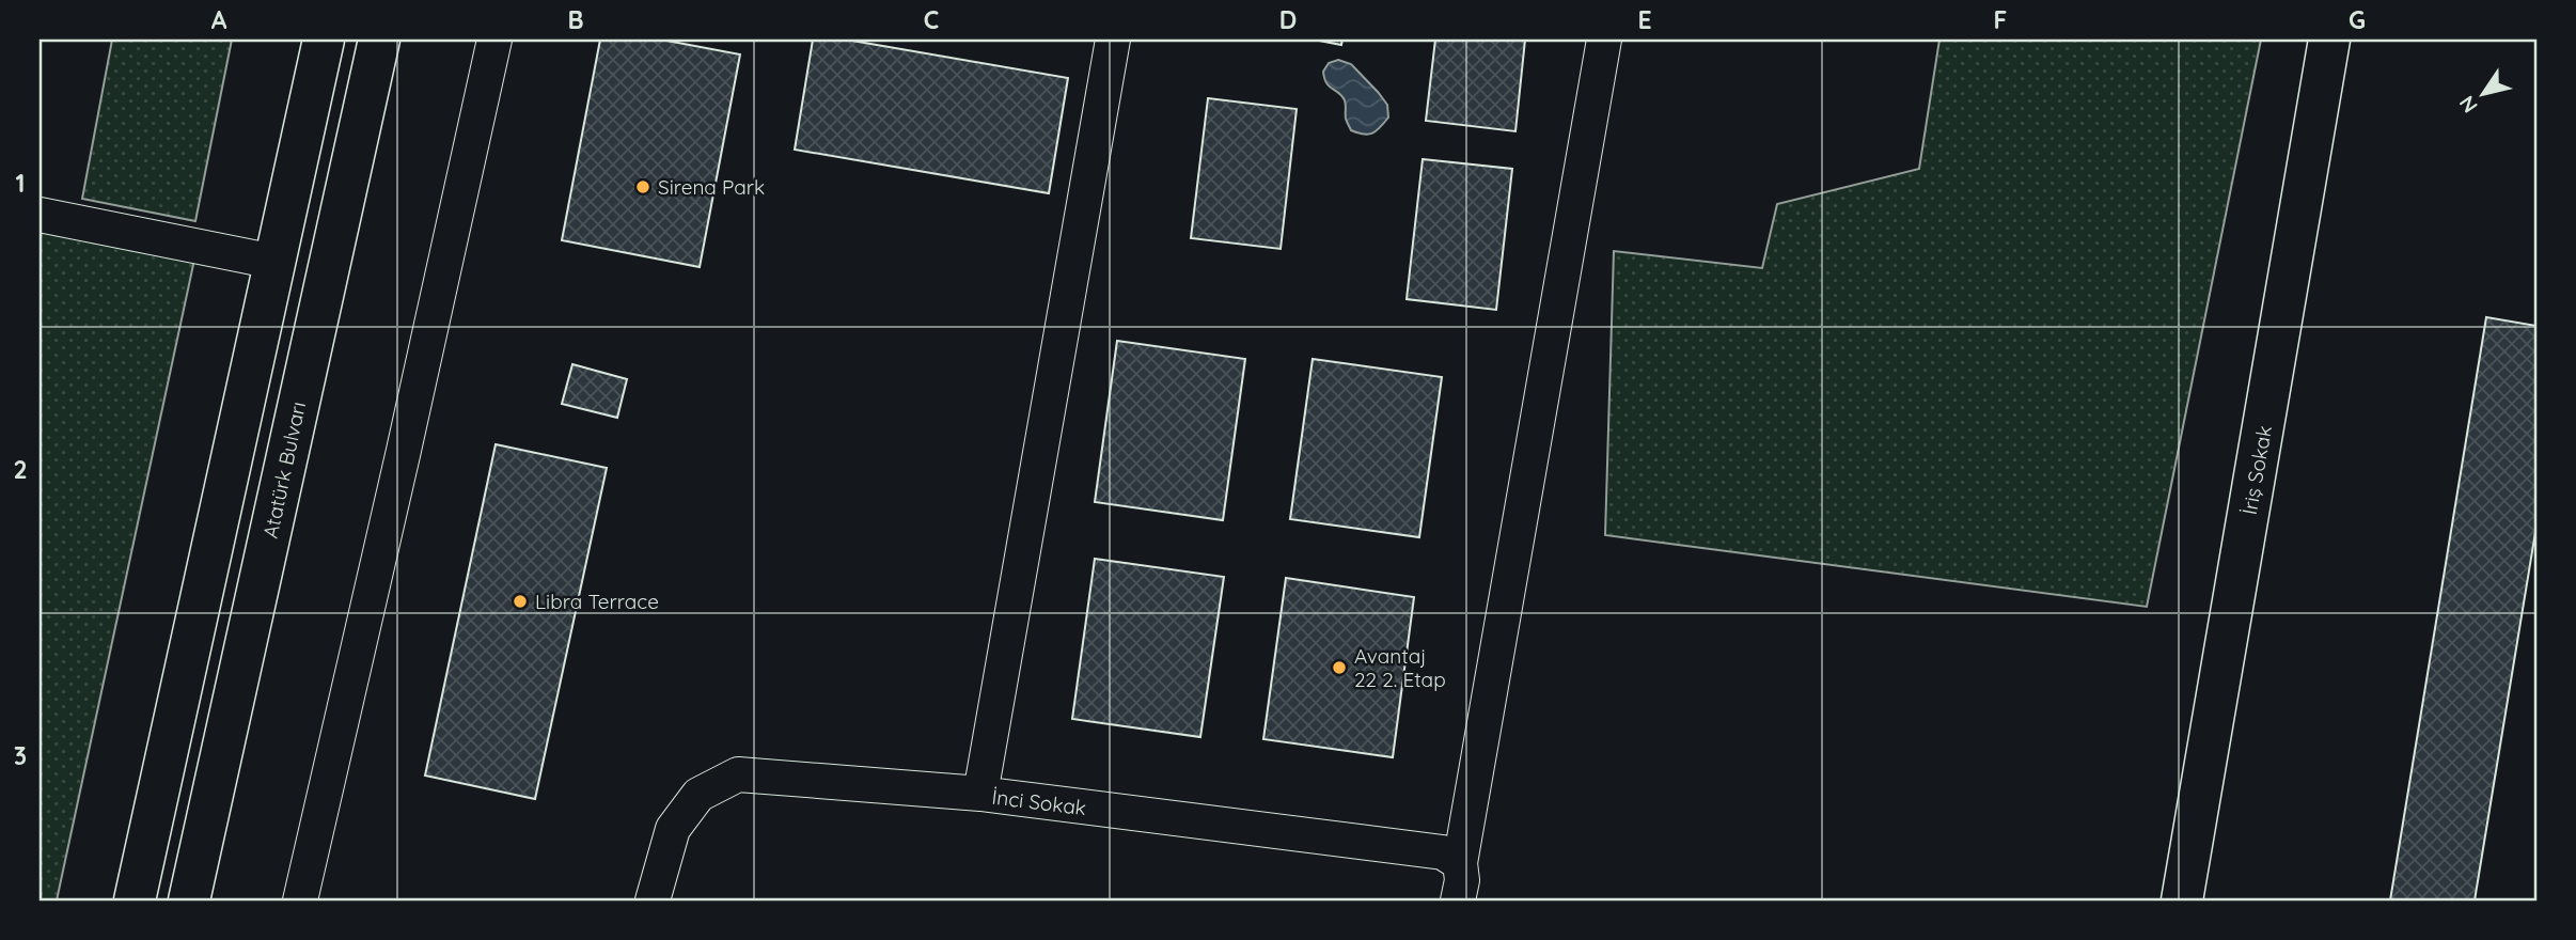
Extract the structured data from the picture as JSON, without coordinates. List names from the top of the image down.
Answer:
{
  "streets": {
    "main road": ["Atatürk Bulvarı", "İriş Sokak"],
    "street": ["İnci Sokak"]
  },
  "places": ["Sirena Park", "Libra Terrace", "Avantaj 22 2. Etap"],
  "north": "bottom left",
  "grid": {
    "columns": [
      "A",
      "B",
      "C",
      "D",
      "E",
      "F",
      "G"
    ],
    "rows": ["1", "2", "3"]
  }
}
